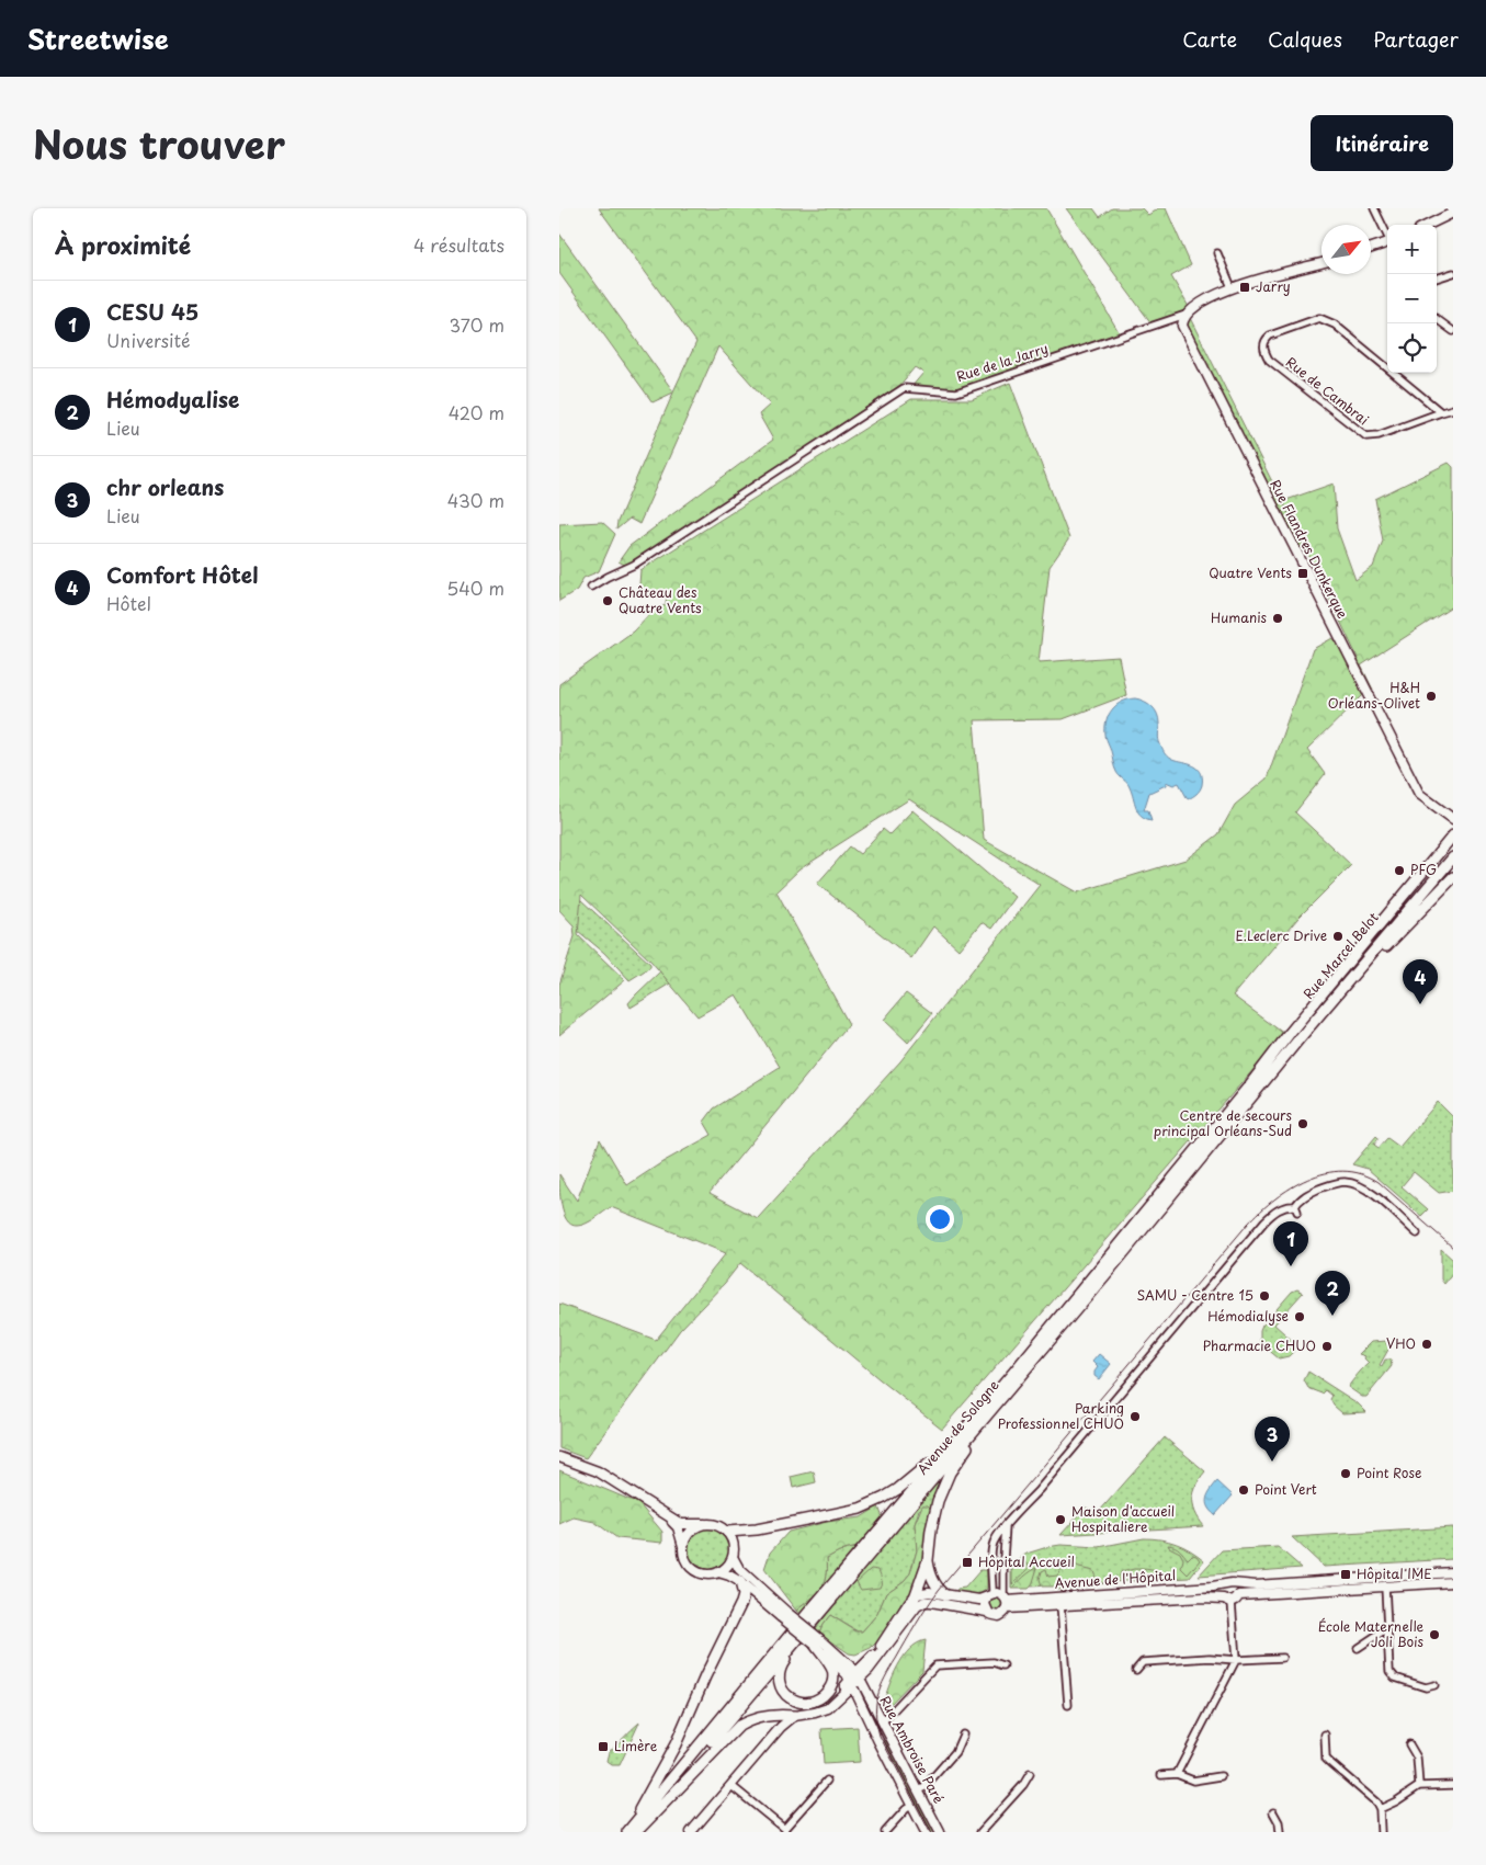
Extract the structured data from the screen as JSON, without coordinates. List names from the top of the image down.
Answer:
{
  "streets": {
    "main road": ["Rue Marcel Belot", "Avenue de Sologne"],
    "street": [
      "Rue de la Jarry",
      "Rue de Cambrai",
      "Rue Flandres Dunkerque",
      "Avenue de l'Hôpital",
      "Rue Ambroise Paré"
    ]
  },
  "crossings": [
    ["Rue de la Jarry", "Rue Flandres Dunkerque"],
    ["Rue Marcel Belot", "Avenue de Sologne"]
  ],
  "places": {
    "transit": [
      "Jarry",
      "Quatre Vents",
      "Hôpital Accueil",
      "Hôpital IME",
      "Limère"
    ],
    "other": [
      "Château des Quatre Vents",
      "Humanis",
      "H&H Orléans-Olivet",
      "PFG",
      "E.Leclerc Drive",
      "Centre de secours principal Orléans-Sud",
      "SAMU - Centre 15",
      "Hémodialyse",
      "VHO",
      "Pharmacie CHUO",
      "Parking Professionnel CHUO",
      "Point Rose",
      "Point Vert",
      "Maison d'accueil Hospitaliere",
      "École Maternelle Joli Bois"
    ]
  },
  "north": "top right",
  "page": {
    "header": "Streetwise",
    "nav": ["Carte", "Calques", "Partager"],
    "title": "Nous trouver",
    "buttons": "Itinéraire",
    "heading": ["À proximité", "4 résultats"],
    "map_buttons": ["+", "−"],
    "list": [
      {
        "mark": "1",
        "name": "CESU 45",
        "note": "Université",
        "value": "370 m"
      },
      {
        "mark": "2",
        "name": "Hémodyalise",
        "note": "Lieu",
        "value": "420 m"
      },
      {
        "mark": "3",
        "name": "chr orleans",
        "note": "Lieu",
        "value": "430 m"
      },
      {
        "mark": "4",
        "name": "Comfort Hôtel",
        "note": "Hôtel",
        "value": "540 m"
      }
    ],
    "pins": [
      "4",
      "1",
      "2",
      "3"
    ]
  }
}
